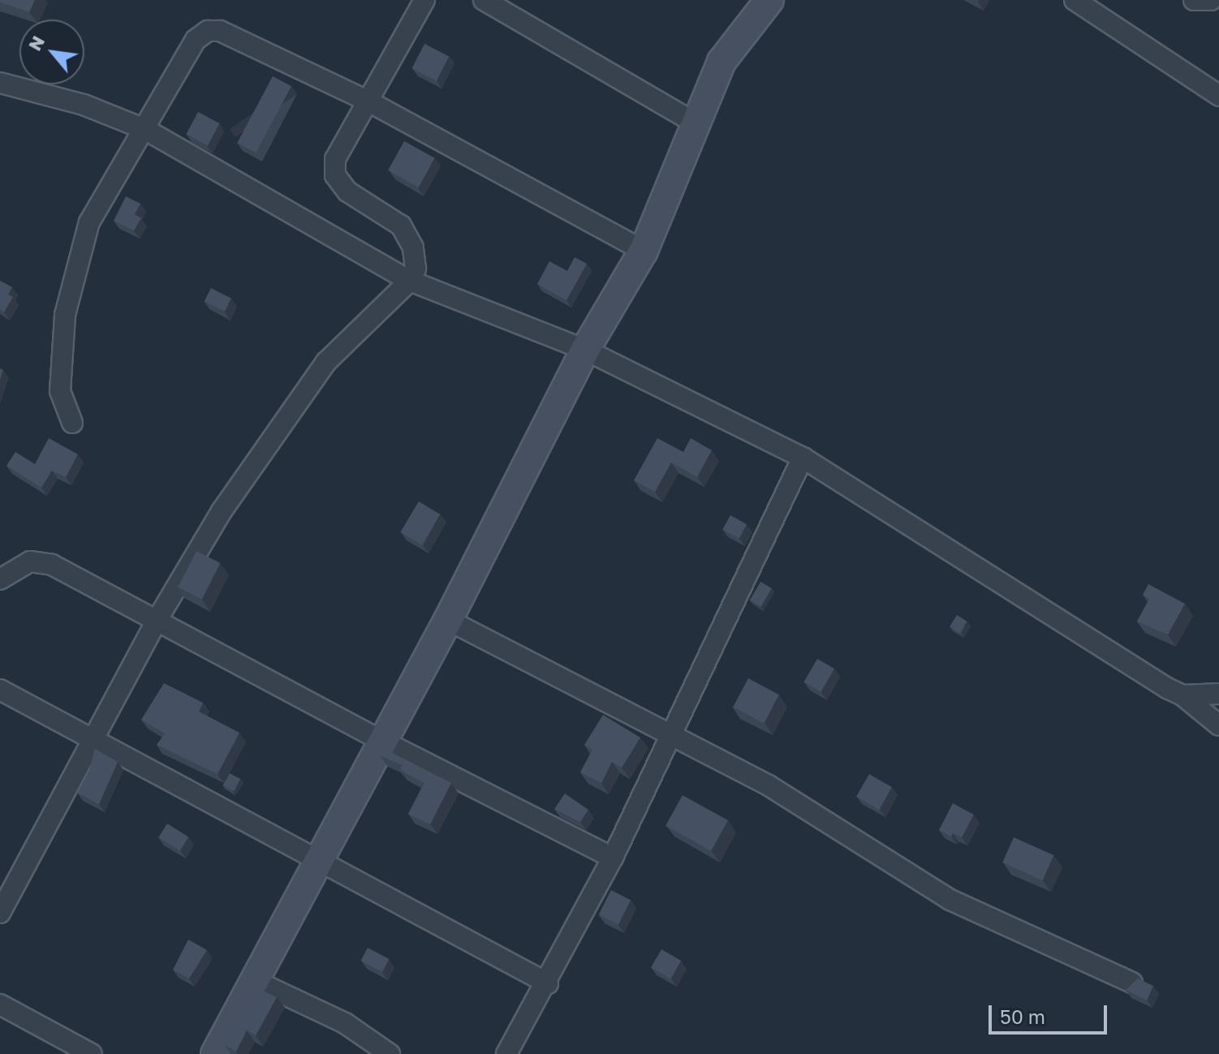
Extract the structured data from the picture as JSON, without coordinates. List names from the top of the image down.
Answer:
{
  "scale_bar": "50 m",
  "north": "top left"
}
